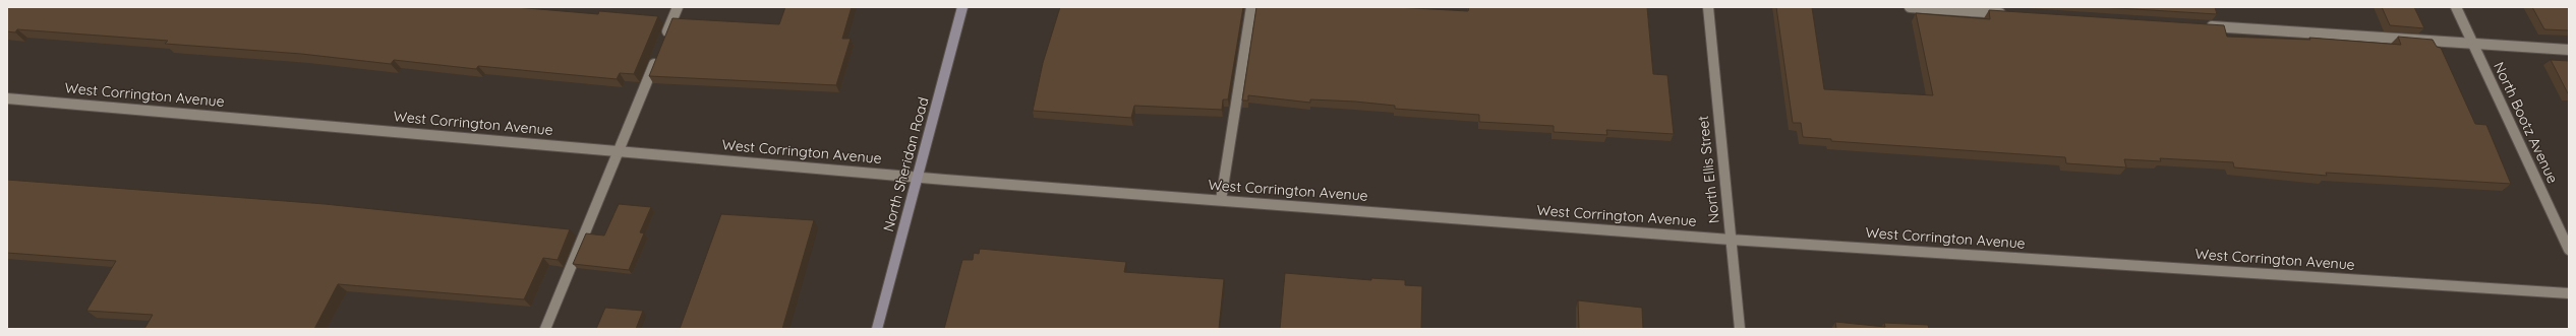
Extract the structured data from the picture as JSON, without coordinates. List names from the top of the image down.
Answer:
{
  "streets": {
    "main road": ["North Sheridan Road"],
    "street": ["West Corrington Avenue", "North Bootz Avenue", "North Ellis Street"]
  },
  "crossings": [
    ["West Corrington Avenue", "North Sheridan Road"],
    ["West Corrington Avenue", "North Ellis Street"]
  ]
}
